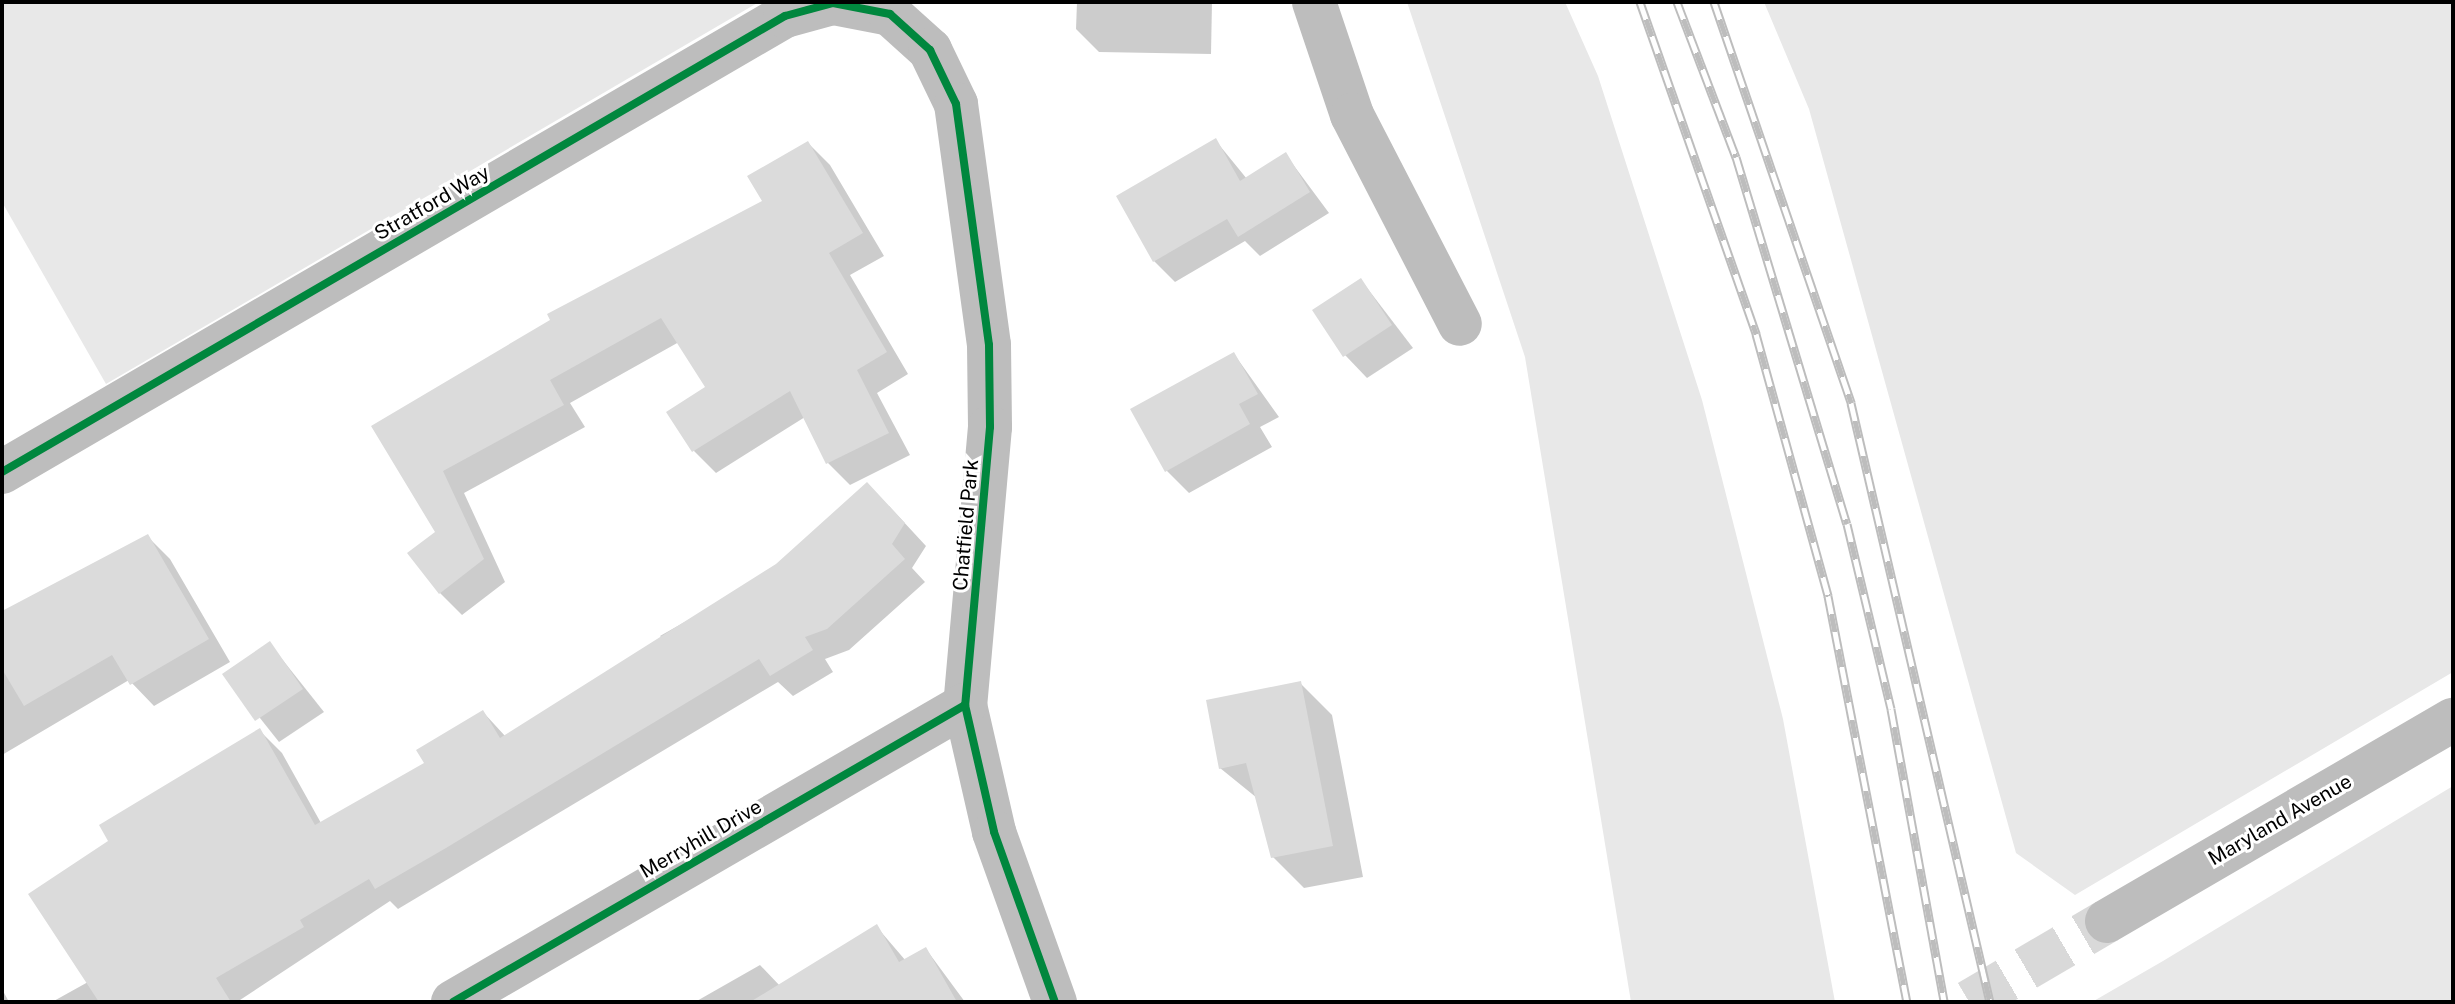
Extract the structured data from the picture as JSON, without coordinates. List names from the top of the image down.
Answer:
{
  "streets": {
    "street": [
      "Stratford Way",
      "Chatfield Park",
      "Maryland Avenue",
      "Merryhill Drive"
    ]
  },
  "crossings": [
    ["Stratford Way", "Chatfield Park"],
    ["Chatfield Park", "Merryhill Drive"]
  ]
}
